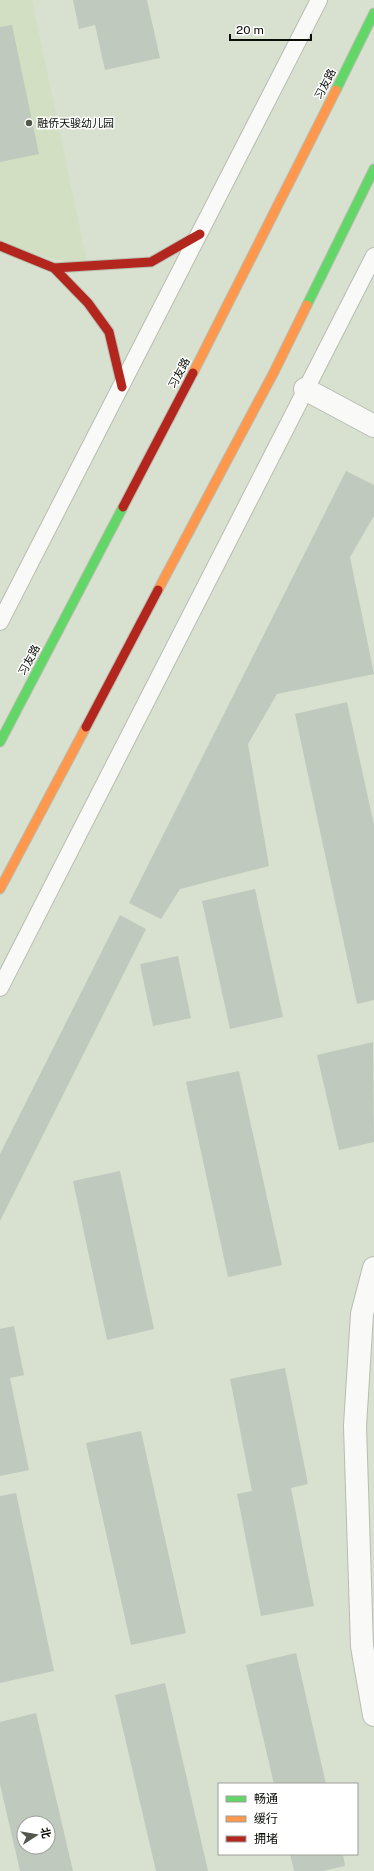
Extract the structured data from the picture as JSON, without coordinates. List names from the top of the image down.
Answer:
{
  "streets": {
    "main road": ["习友路"]
  },
  "places": ["融侨天骏幼儿园"],
  "legend": ["畅通", "缓行", "拥堵"],
  "scale_bar": "20 m",
  "north": "right"
}
